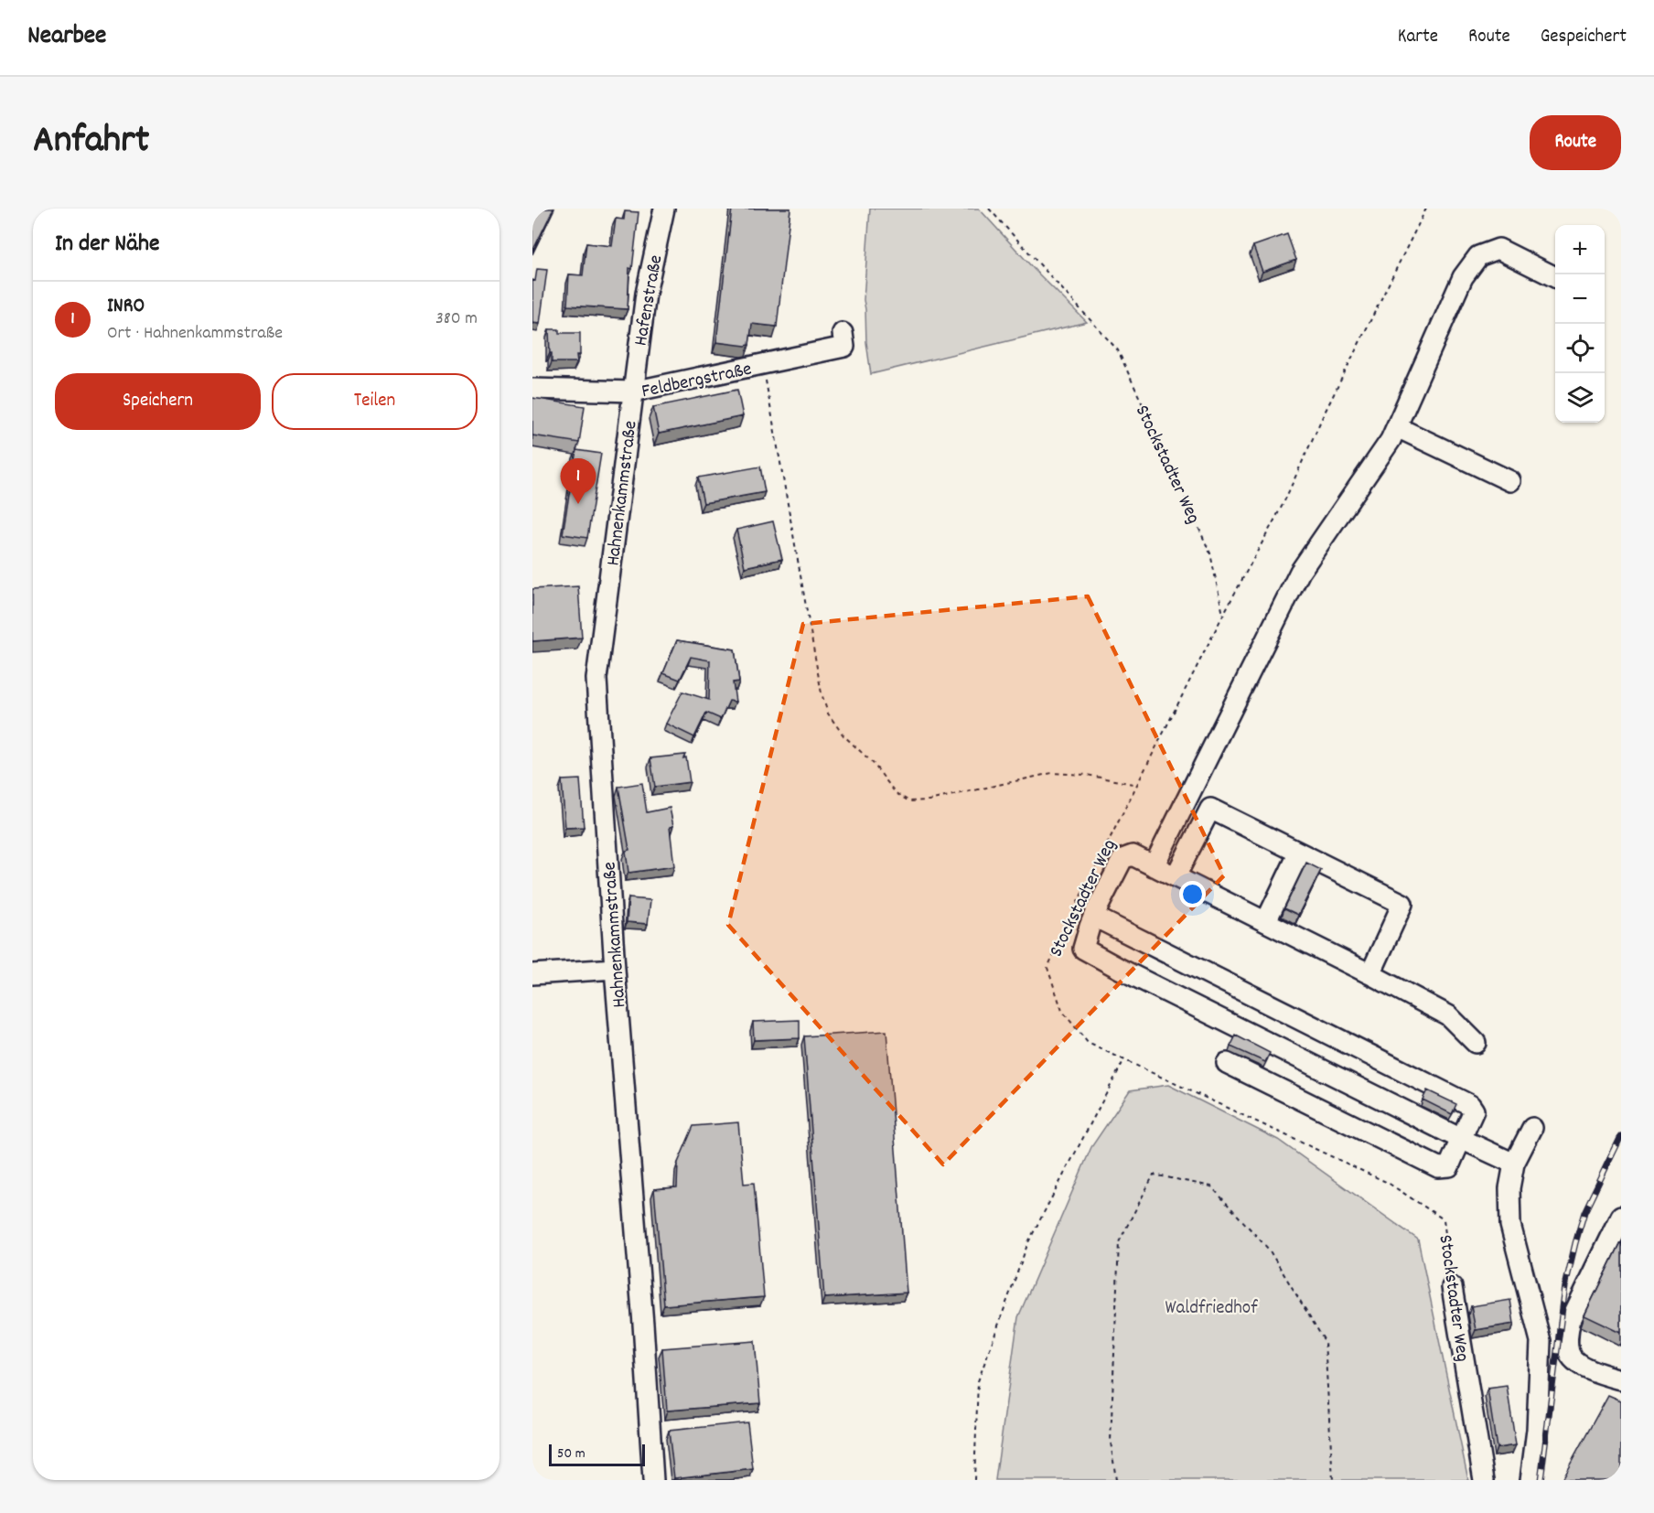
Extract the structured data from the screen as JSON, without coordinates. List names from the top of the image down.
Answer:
{
  "streets": {
    "street": [
      "Hafenstraße",
      "Feldbergstraße",
      "Stockstadter Weg",
      "Hahnenkammstraße"
    ]
  },
  "crossings": [
    ["Hafenstraße", "Feldbergstraße"],
    ["Hafenstraße", "Hahnenkammstraße"],
    ["Feldbergstraße", "Hahnenkammstraße"]
  ],
  "parks": ["Waldfriedhof"],
  "scale_bar": "50 m",
  "page": {
    "header": "Nearbee",
    "nav": ["Karte", "Route", "Gespeichert"],
    "title": "Anfahrt",
    "buttons": [
      "Route",
      ["Speichern", "Teilen"]
    ],
    "heading": "In der Nähe",
    "map_buttons": ["+", "−"],
    "list": [
      {
        "mark": "1",
        "name": "INRO",
        "note": "Ort · Hahnenkammstraße",
        "value": "380 m"
      }
    ],
    "pins": "1",
    "scale": "50 m"
  }
}
